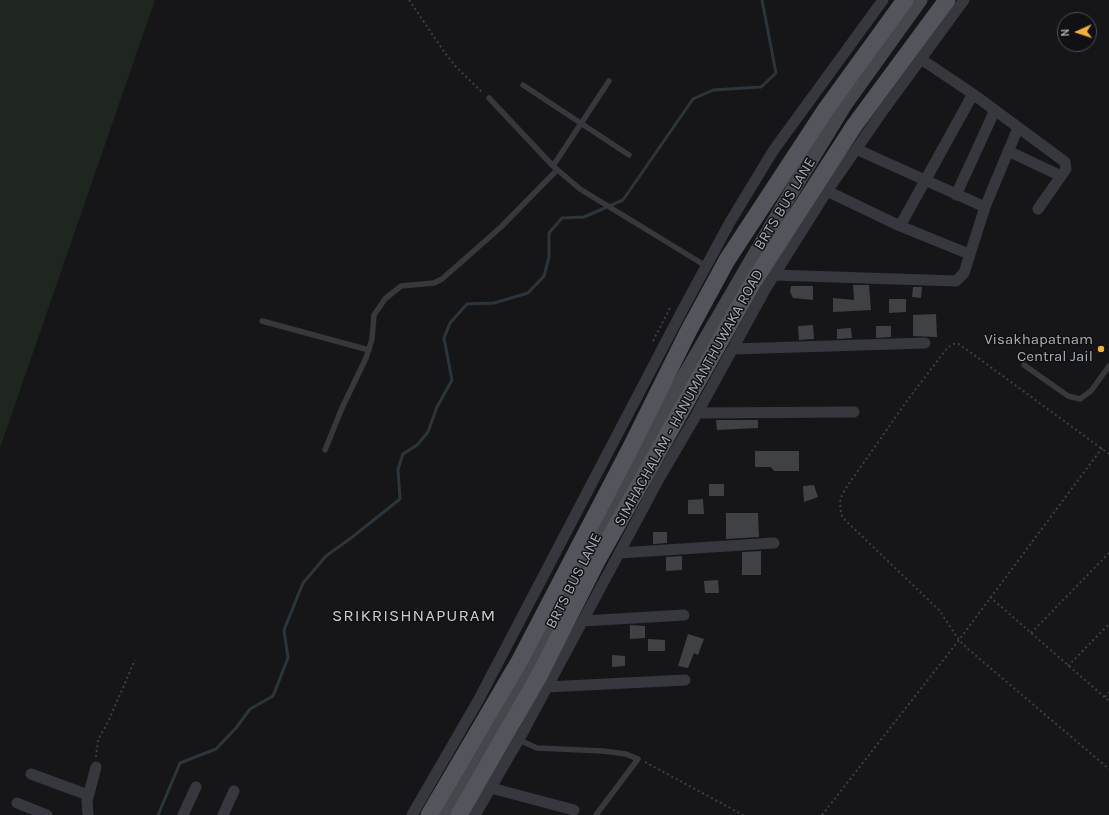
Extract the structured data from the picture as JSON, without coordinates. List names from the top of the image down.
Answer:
{
  "streets": {
    "main road": ["SIMHACHALAM - HANUMANTHUWAKA ROAD"],
    "street": ["BRTS BUS LANE"]
  },
  "districts": ["SRIKRISHNAPURAM"],
  "places": ["Visakhapatnam Central Jail"],
  "north": "left"
}
